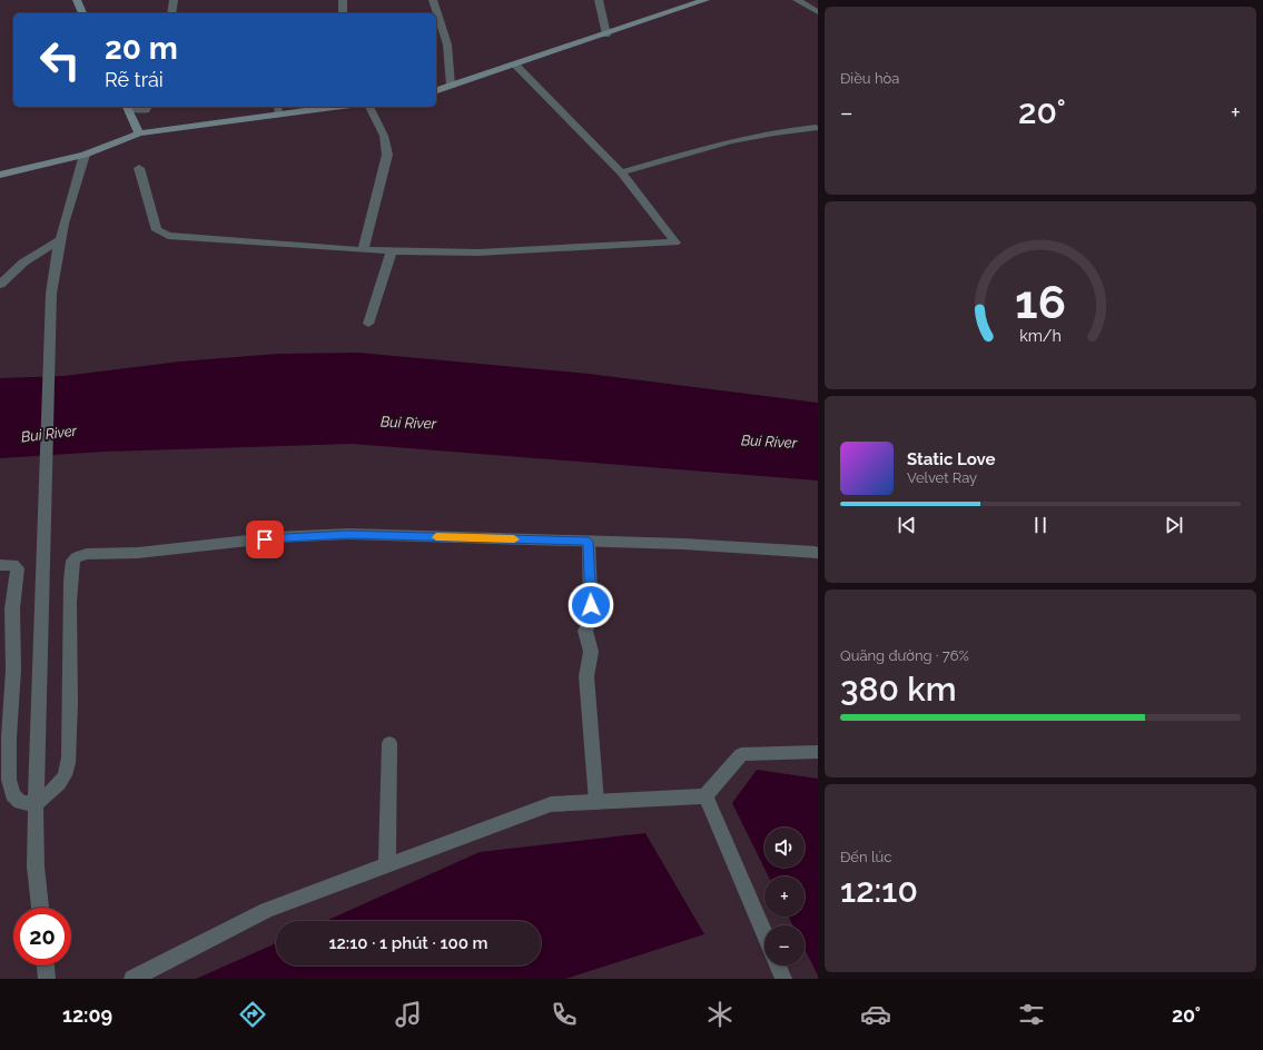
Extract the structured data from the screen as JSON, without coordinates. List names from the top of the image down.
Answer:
{
  "water": ["Bui River"],
  "page": {
    "tile": [
      "Điều hòa",
      ["Quãng đường · 76%", "380 km"],
      ["Đến lúc", "12:10"]
    ],
    "turn": ["20 m", "Rẽ trái"],
    "heat": ["−", "20°", "+"],
    "song": ["Static Love", "Velvet Ray"],
    "map_buttons": ["+", "−"],
    "limit": "20",
    "trip": "12:10 · 1 phút · 100 m",
    "tabs": ["12:09", "20°"],
    "gauge": ["16", "km/h"]
  }
}
